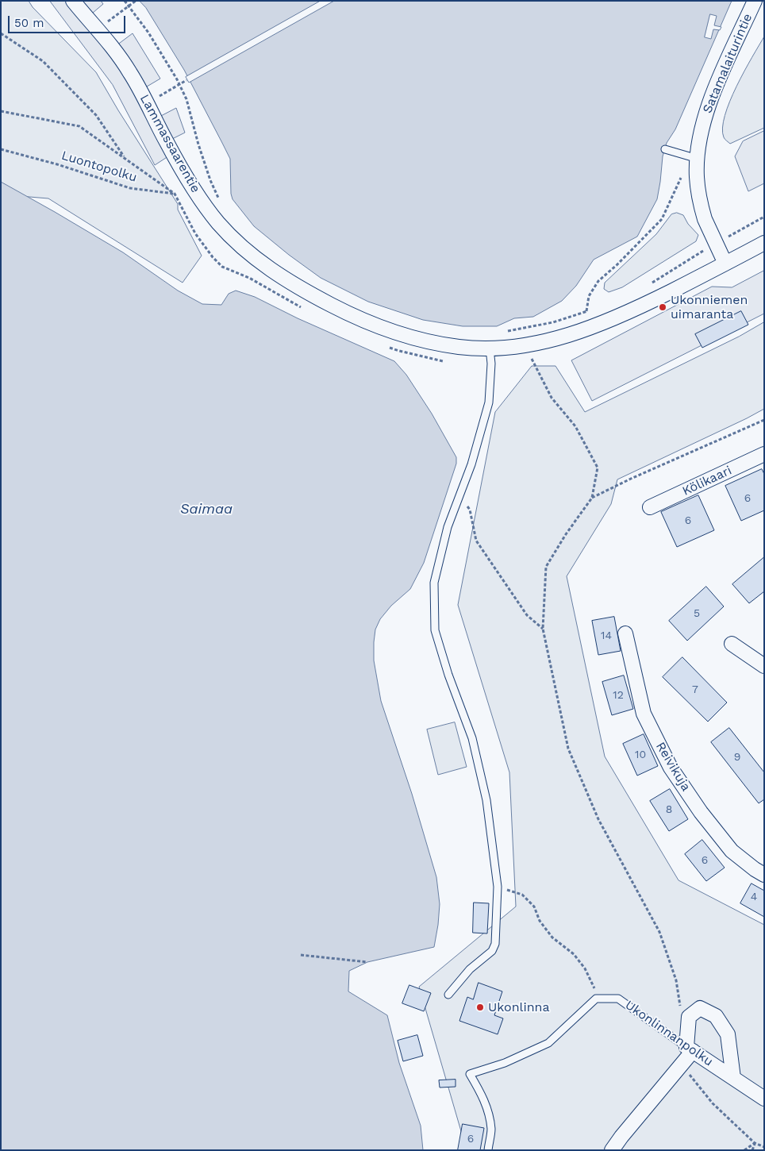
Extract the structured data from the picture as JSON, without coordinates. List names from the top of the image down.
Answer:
{
  "streets": {
    "street": [
      "Satamalaiturintie",
      "Lammassaarentie",
      "Kölikaari",
      "Reivikuja",
      "Ukonlinnanpolku"
    ],
    "path": ["Luontopolku"]
  },
  "crossings": [
    ["Satamalaiturintie", "Lammassaarentie"]
  ],
  "water": ["Saimaa"],
  "places": ["Ukonniemen uimaranta", "Ukonlinna"],
  "house_numbers": [
    "6",
    "6",
    "5",
    "14",
    "7",
    "12",
    "10",
    "9",
    "8",
    "6",
    "4",
    "6"
  ],
  "scale_bar": "50 m"
}
